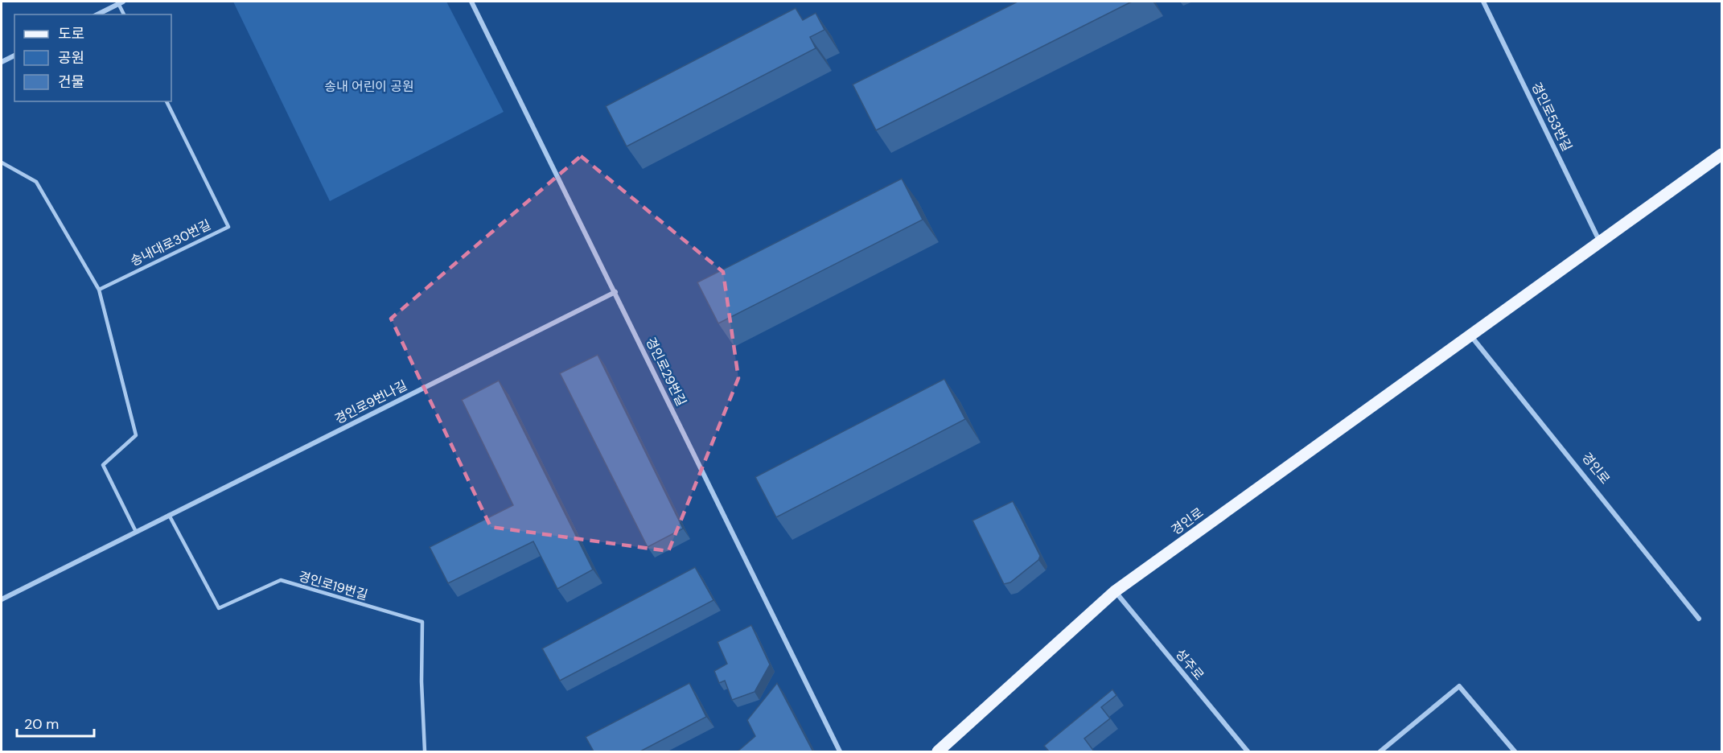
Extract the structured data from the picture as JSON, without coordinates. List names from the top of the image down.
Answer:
{
  "streets": {
    "main road": ["경인로"],
    "street": [
      "경인로53번길",
      "경인로29번길",
      "경인로9번나길",
      "성주로"
    ],
    "lane": ["송내대로30번길", "경인로19번길"]
  },
  "crossings": [
    ["경인로53번길", "경인로"],
    ["경인로29번길", "경인로9번나길"],
    ["경인로9번나길", "경인로19번길"],
    ["경인로", "성주로"]
  ],
  "parks": ["송내 어린이 공원"],
  "legend": ["도로", "공원", "건물"],
  "scale_bar": "20 m"
}
